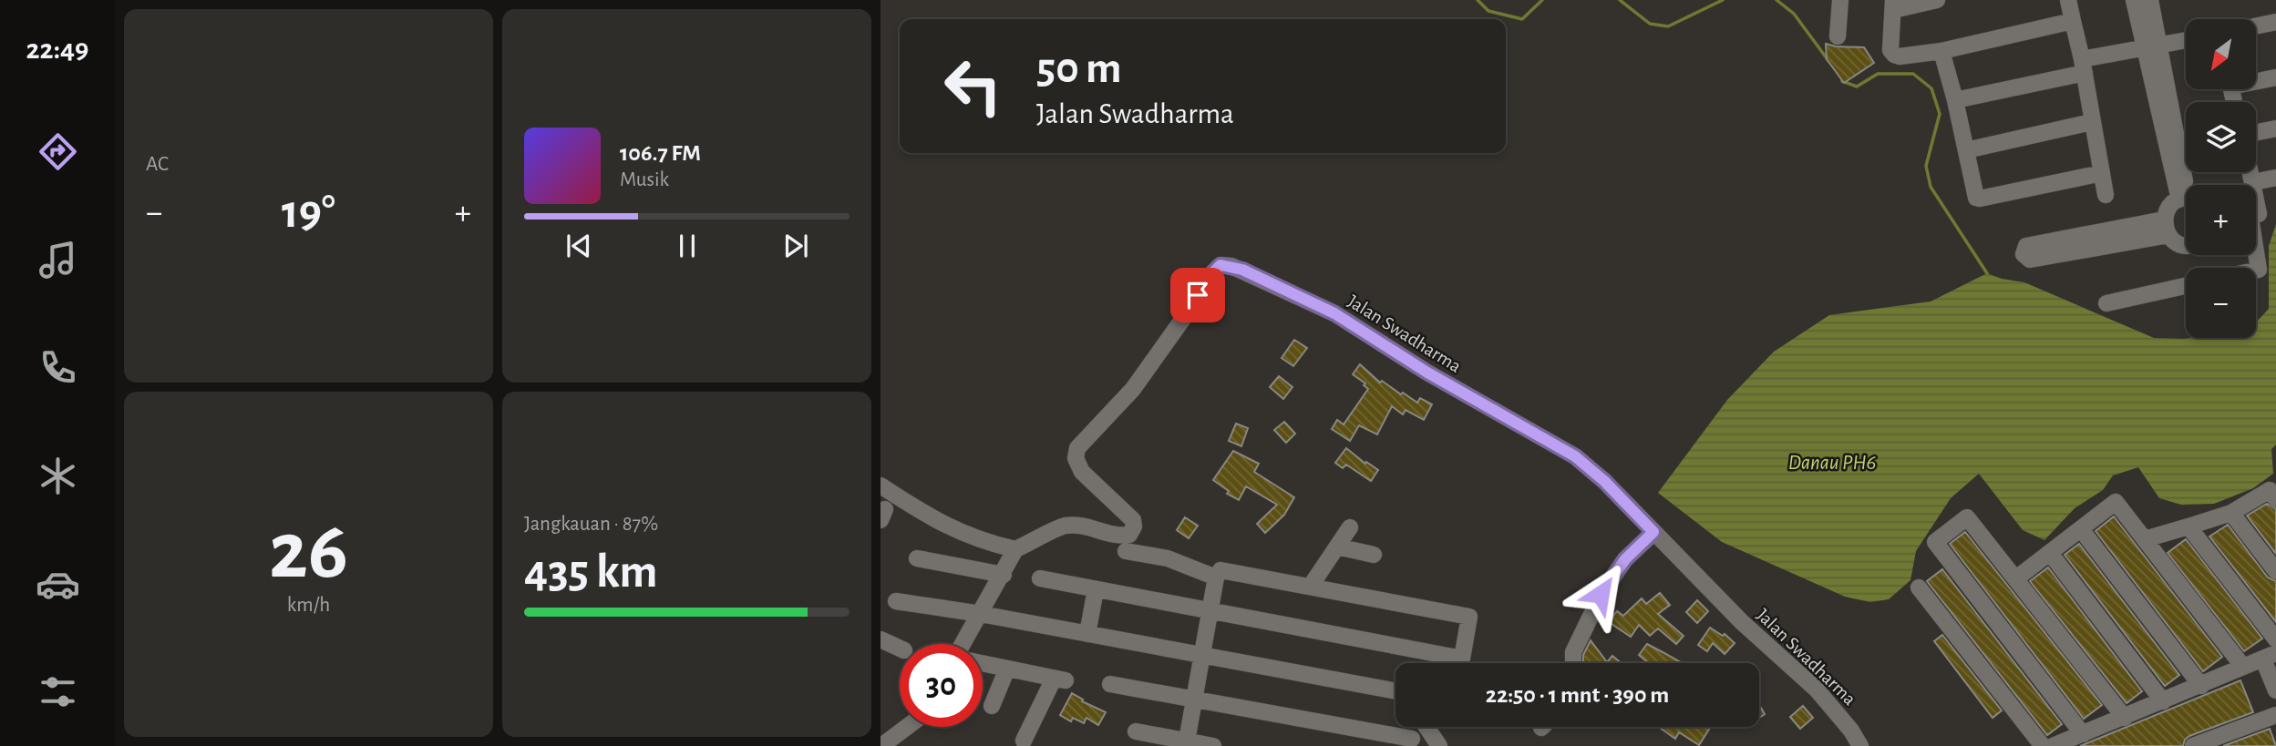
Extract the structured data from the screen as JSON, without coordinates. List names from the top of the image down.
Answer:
{
  "streets": {
    "street": ["Jalan Swadharma"]
  },
  "water": ["Danau PH6"],
  "north": "bottom left",
  "page": {
    "tabs": "22:49",
    "tile": [
      "AC",
      ["26", "km/h"],
      ["Jangkauan · 87%", "435 km"]
    ],
    "map_buttons": ["+", "−"],
    "turn": ["50 m", "Jalan Swadharma"],
    "song": ["106.7 FM", "Musik"],
    "heat": ["−", "19°", "+"],
    "limit": "30",
    "trip": "22:50 · 1 mnt · 390 m"
  }
}
